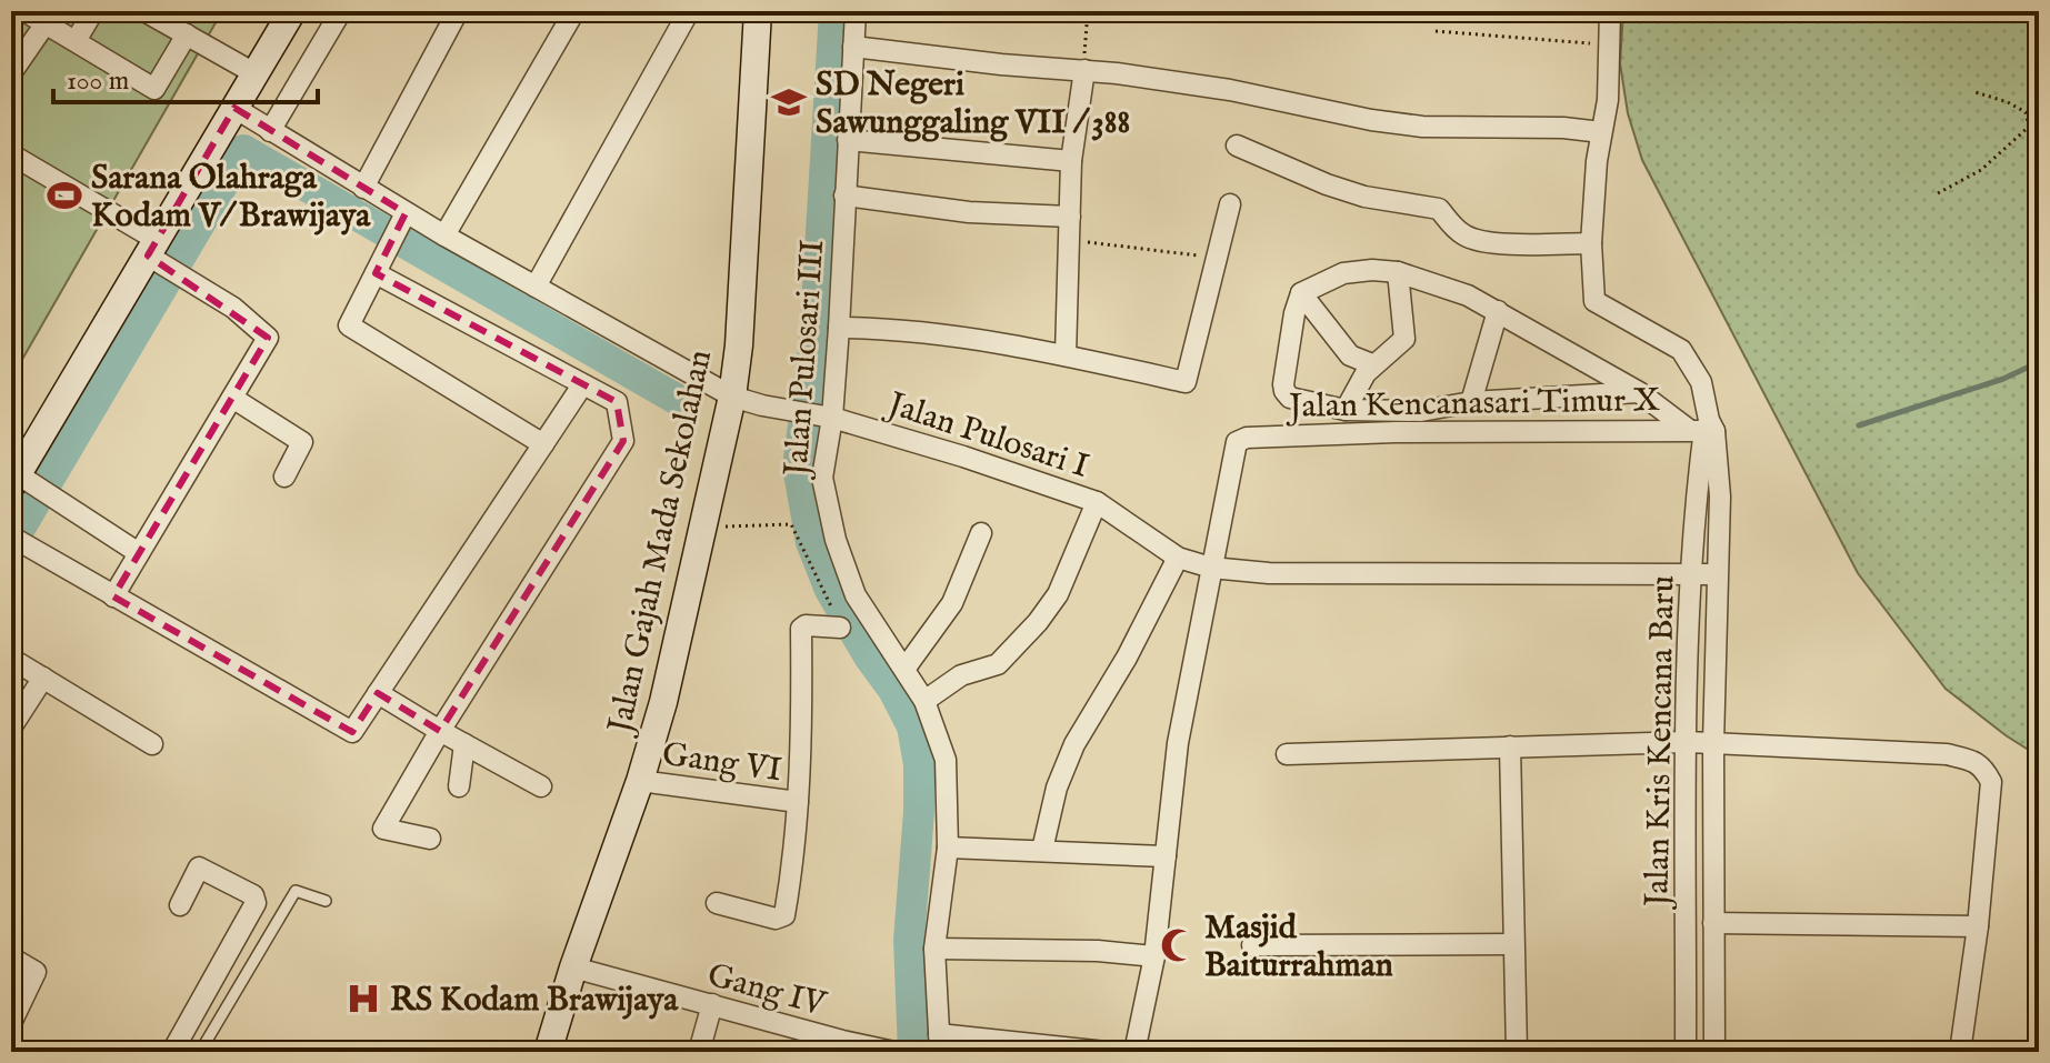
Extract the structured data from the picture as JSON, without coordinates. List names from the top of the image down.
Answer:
{
  "streets": {
    "street": [
      "Jalan Pulosari III",
      "Jalan Kencanasari Timur X",
      "Jalan Pulosari I",
      "Jalan Gajah Mada Sekolahan",
      "Jalan Kris Kencana Baru",
      "Gang VI",
      "Gang IV"
    ]
  },
  "crossings": [
    ["Jalan Pulosari III", "Jalan Pulosari I"],
    ["Jalan Kencanasari Timur X", "Jalan Pulosari I"],
    ["Jalan Kencanasari Timur X", "Jalan Kris Kencana Baru"],
    ["Jalan Pulosari I", "Jalan Gajah Mada Sekolahan"],
    ["Jalan Pulosari I", "Jalan Kris Kencana Baru"],
    ["Jalan Gajah Mada Sekolahan", "Gang VI"],
    ["Jalan Gajah Mada Sekolahan", "Gang IV"]
  ],
  "places": {
    "school or university": ["SD Negeri Sawunggaling VII / 388"],
    "sports": ["Sarana Olahraga Kodam V/ Brawijaya"],
    "mosque": ["Masjid Baiturrahman"],
    "hospital": ["RS Kodam Brawijaya"]
  },
  "scale_bar": "100 m"
}
